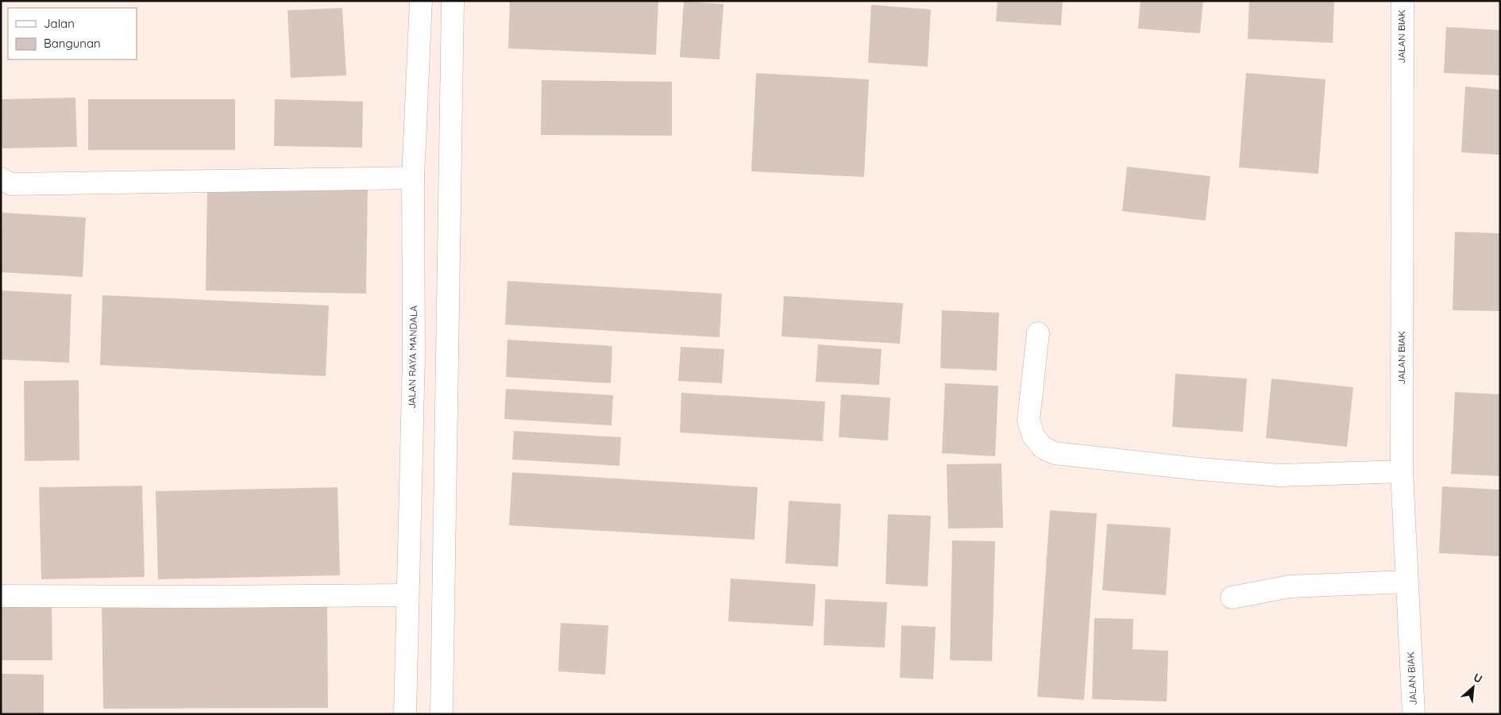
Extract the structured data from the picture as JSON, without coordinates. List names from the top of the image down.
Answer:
{
  "streets": {
    "main road": ["JALAN BIAK", "JALAN RAYA MANDALA"]
  },
  "legend": ["Jalan", "Bangunan"],
  "north": "top right"
}
